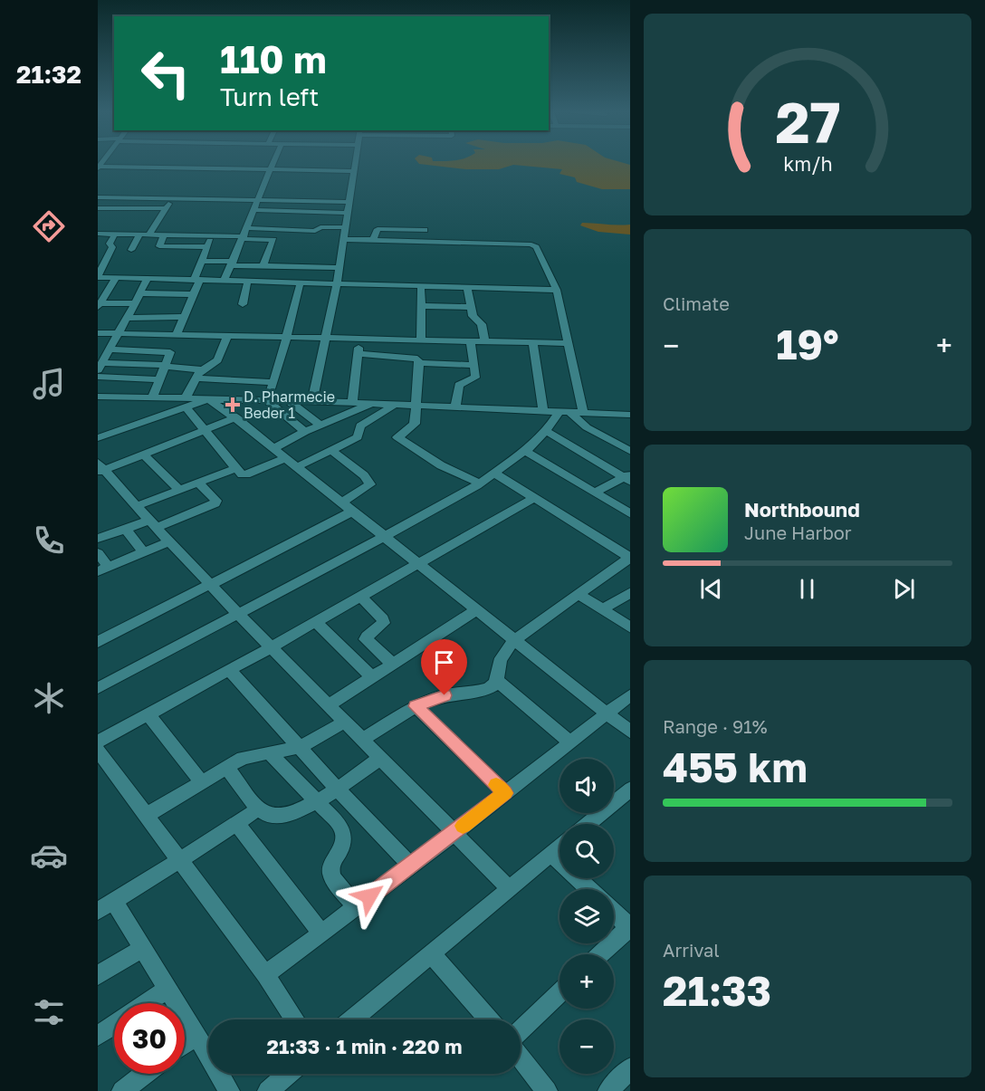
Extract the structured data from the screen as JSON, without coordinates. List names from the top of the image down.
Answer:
{
  "places": {
    "health": ["D. Pharmecie Beder 1"]
  },
  "page": {
    "tabs": "21:32",
    "turn": ["110 m", "Turn left"],
    "tile": [
      "Climate",
      ["Range · 91%", "455 km"],
      ["Arrival", "21:33"]
    ],
    "heat": ["−", "19°", "+"],
    "song": ["Northbound", "June Harbor"],
    "map_buttons": ["+", "−"],
    "limit": "30",
    "trip": "21:33 · 1 min · 220 m",
    "gauge": ["27", "km/h"]
  }
}
